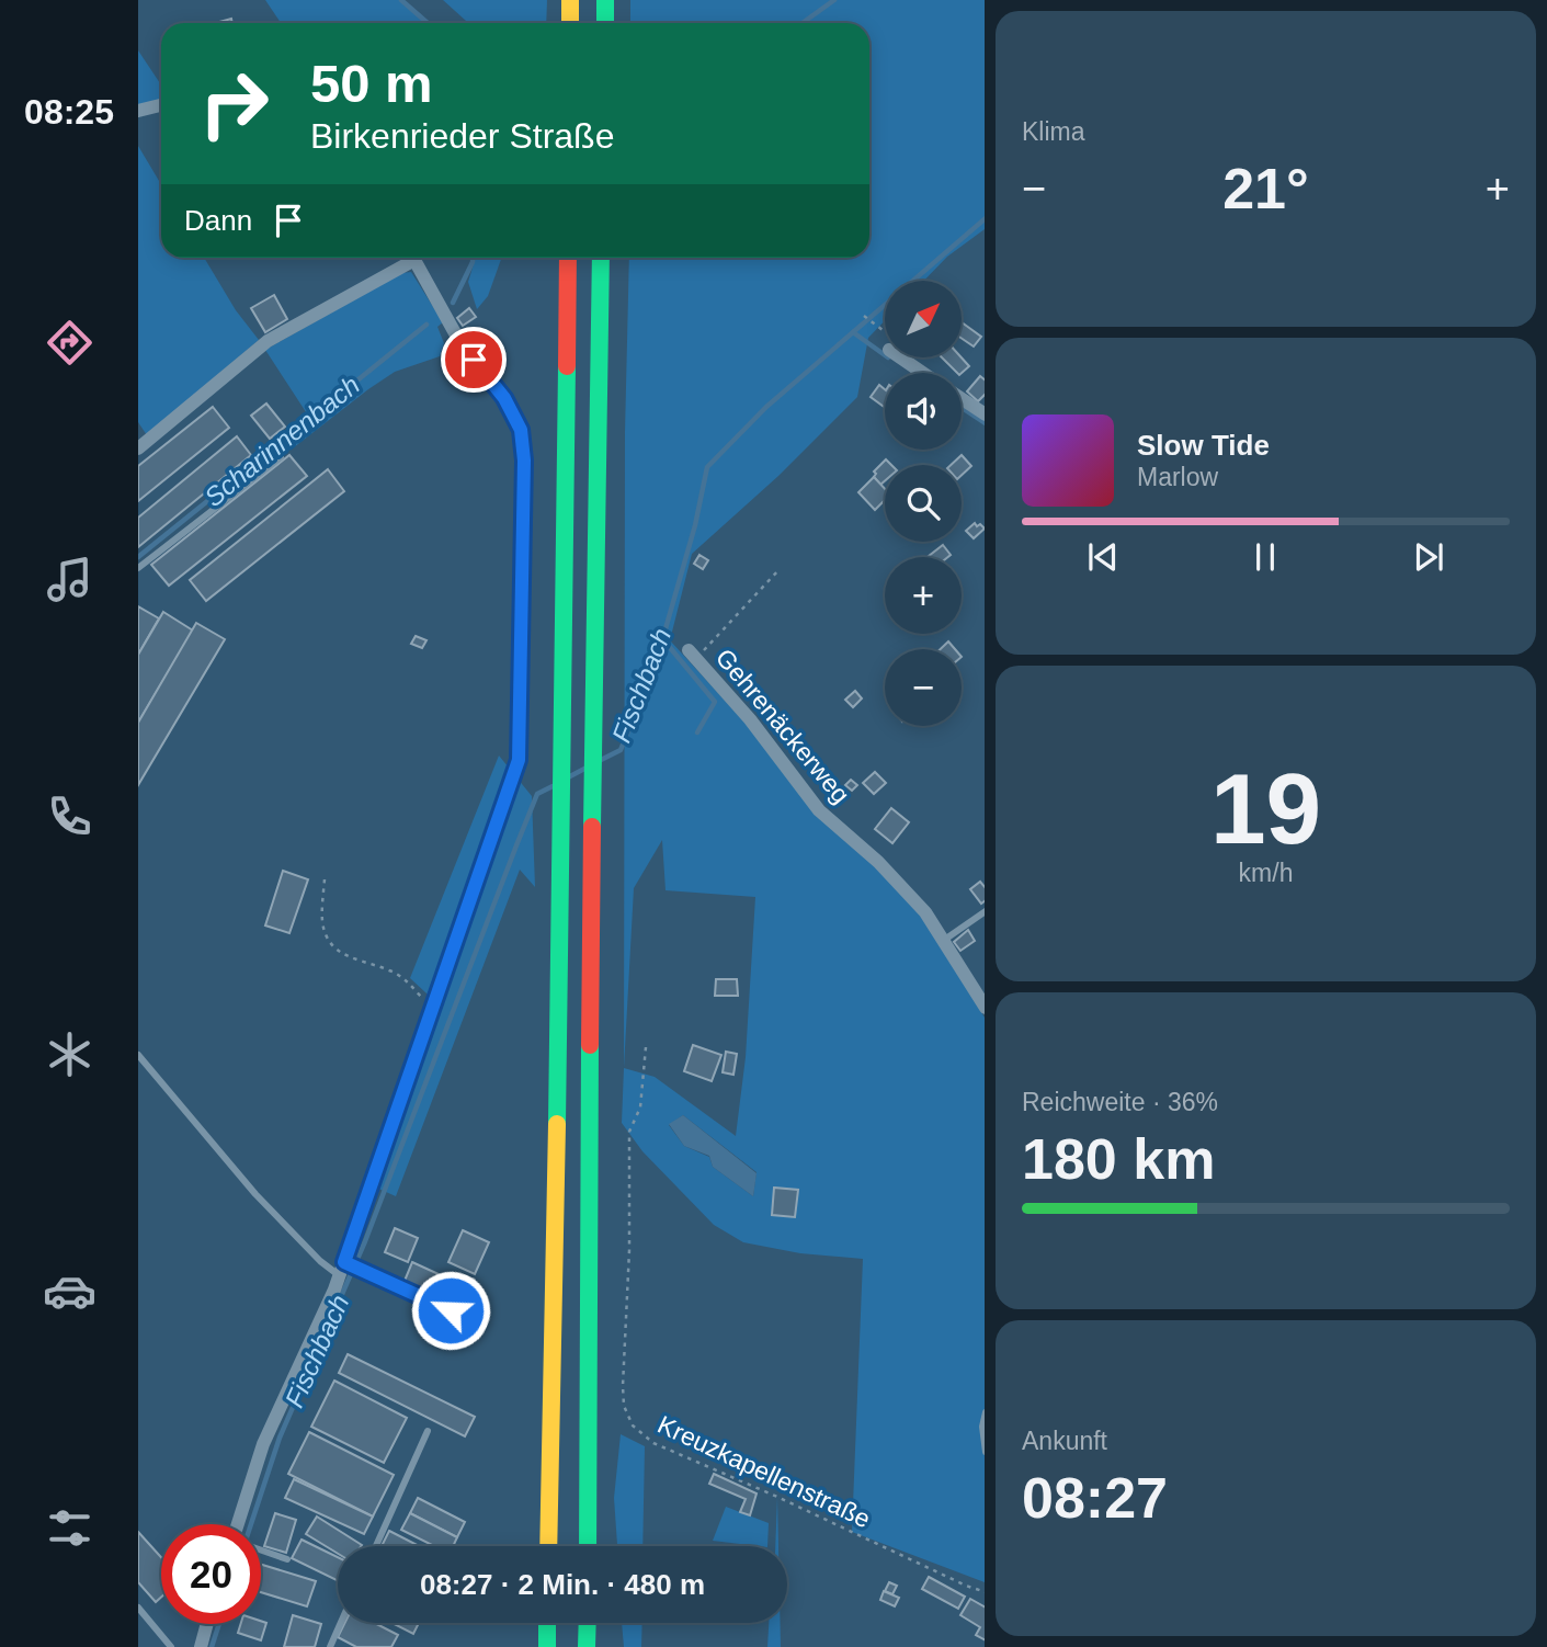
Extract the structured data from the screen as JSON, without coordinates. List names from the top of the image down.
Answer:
{
  "streets": {
    "street": ["Gehrenäckerweg"],
    "path": ["Kreuzkapellenstraße"]
  },
  "water": ["Scharinnenbach", "Fischbach"],
  "north": "top right",
  "page": {
    "tabs": "08:25",
    "tile": [
      "Klima",
      ["19", "km/h"],
      ["Reichweite · 36%", "180 km"],
      ["Ankunft", "08:27"]
    ],
    "turn": ["50 m", "Birkenrieder Straße"],
    "heat": ["−", "21°", "+"],
    "then": "Dann",
    "map_buttons": ["+", "−"],
    "song": ["Slow Tide", "Marlow"],
    "limit": "20",
    "trip": "08:27 · 2 Min. · 480 m"
  }
}
